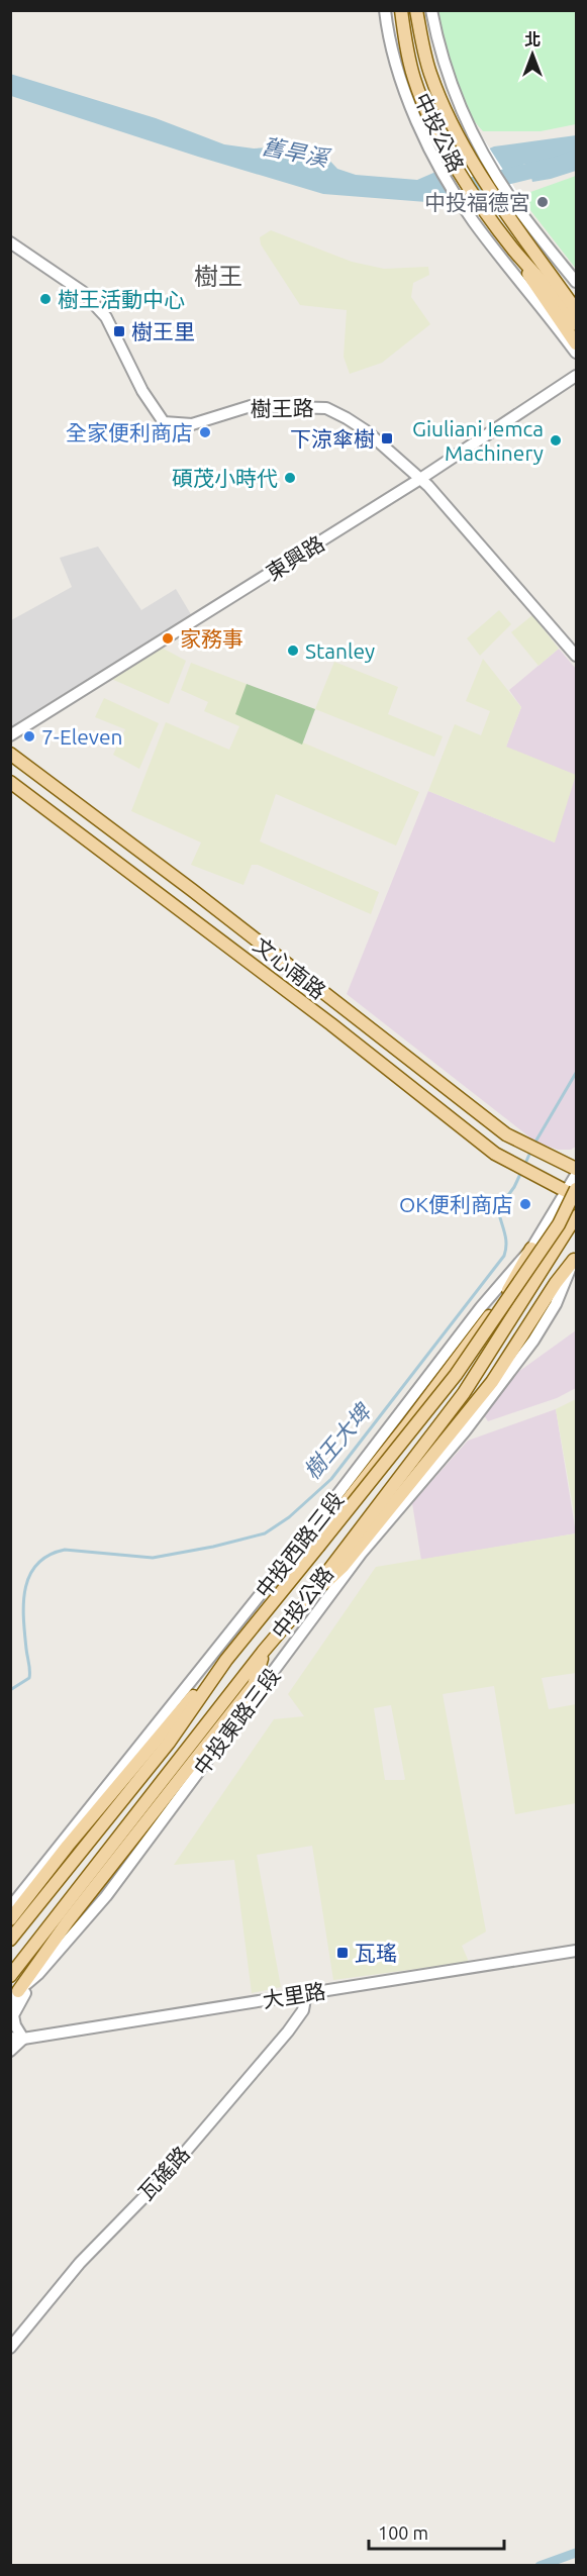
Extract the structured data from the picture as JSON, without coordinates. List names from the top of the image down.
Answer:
{
  "streets": {
    "main road": ["中投公路", "文心南路"],
    "street": [
      "樹王路",
      "東興路",
      "中投西路三段",
      "中投東路三段",
      "大里路",
      "瓦磘路"
    ]
  },
  "crossings": [
    ["中投公路", "文心南路"],
    ["中投公路", "中投西路三段"],
    ["樹王路", "東興路"],
    ["文心南路", "中投西路三段"],
    ["大里路", "瓦磘路"]
  ],
  "districts": ["樹王"],
  "water": ["舊旱溪", "樹王大埤"],
  "places": {
    "other": [
      "中投福德宮",
      "樹王活動中心",
      "全家便利商店",
      "Giuliani Iemca Machinery",
      "碩茂小時代",
      "家務事",
      "Stanley",
      "7-Eleven",
      "OK便利商店"
    ],
    "transit": ["樹王里", "下涼傘樹", "瓦瑤"]
  },
  "scale_bar": "100 m",
  "north": "top"
}
